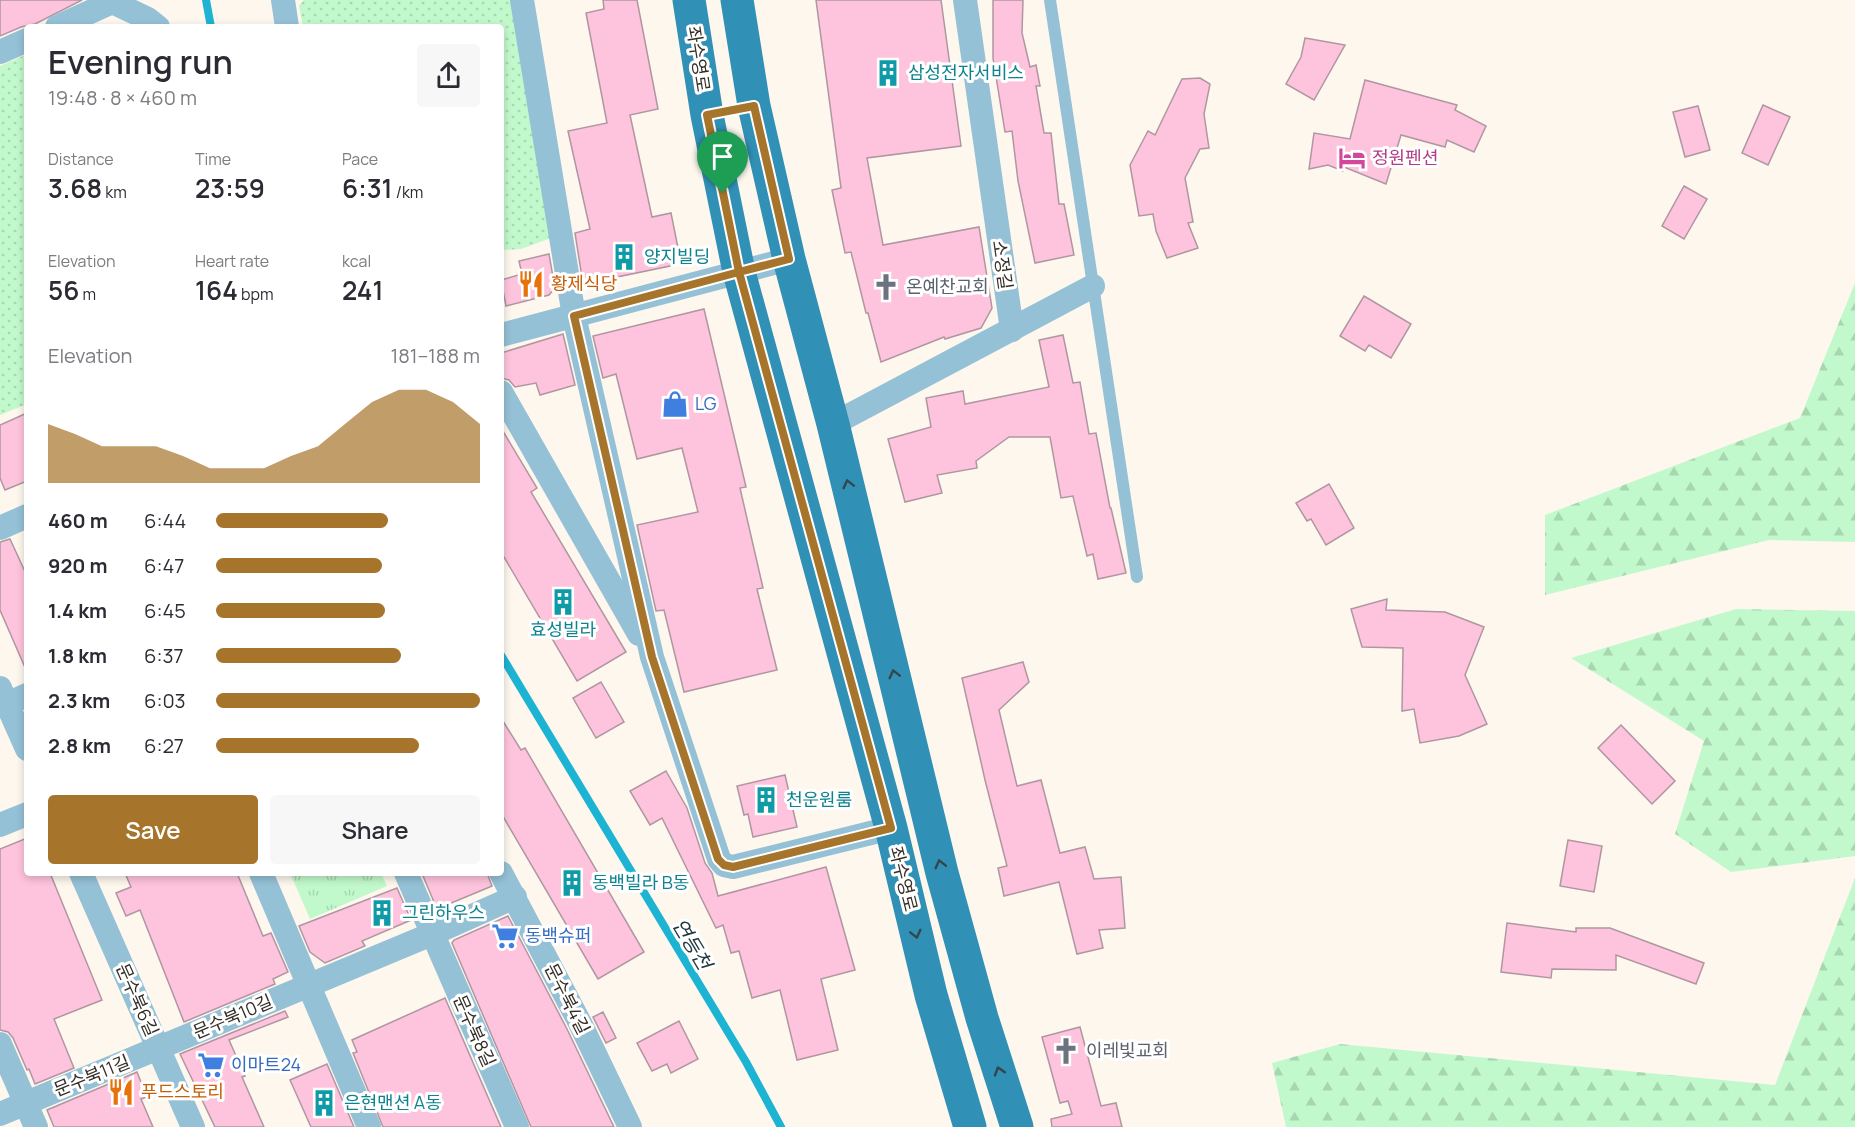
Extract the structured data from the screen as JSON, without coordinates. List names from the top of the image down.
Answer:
{
  "streets": {
    "main road": ["좌수영로"],
    "street": [
      "소정길",
      "문수북4길",
      "문수북6길",
      "문수북10길",
      "문수북8길",
      "문수북11길"
    ]
  },
  "crossings": [
    ["문수북4길", "문수북10길"],
    ["문수북6길", "문수북10길"],
    ["문수북6길", "문수북11길"],
    ["문수북10길", "문수북8길"],
    ["문수북10길", "문수북11길"]
  ],
  "water": ["연등천"],
  "places": {
    "building": [
      "삼성전자서비스",
      "양지빌딩",
      "효성빌라",
      "천운원룸",
      "동백빌라 B동",
      "그린하우스",
      "은현맨션 A동"
    ],
    "hotel": ["정원펜션"],
    "restaurant": ["황제식당", "푸드스토리"],
    "church": ["온예찬교회", "이레빛교회"],
    "shop": ["LG"],
    "supermarket": ["동백슈퍼", "이마트24"]
  },
  "page": {
    "heading": ["Evening run", "19:48 · 8 × 460 m"],
    "stats": [
      ["Distance", "3.68 km"],
      ["Time", "23:59"],
      ["Pace", "6:31 /km"],
      ["Elevation", "56 m"],
      ["Heart rate", "164 bpm"],
      ["kcal", "241"]
    ],
    "chart": ["Elevation", "181–188 m"],
    "list": [
      {
        "name": "460 m",
        "note": "6:44"
      },
      {
        "name": "920 m",
        "note": "6:47"
      },
      {
        "name": "1.4 km",
        "note": "6:45"
      },
      {
        "name": "1.8 km",
        "note": "6:37"
      },
      {
        "name": "2.3 km",
        "note": "6:03"
      },
      {
        "name": "2.8 km",
        "note": "6:27"
      }
    ],
    "buttons": ["Save", "Share"]
  }
}
